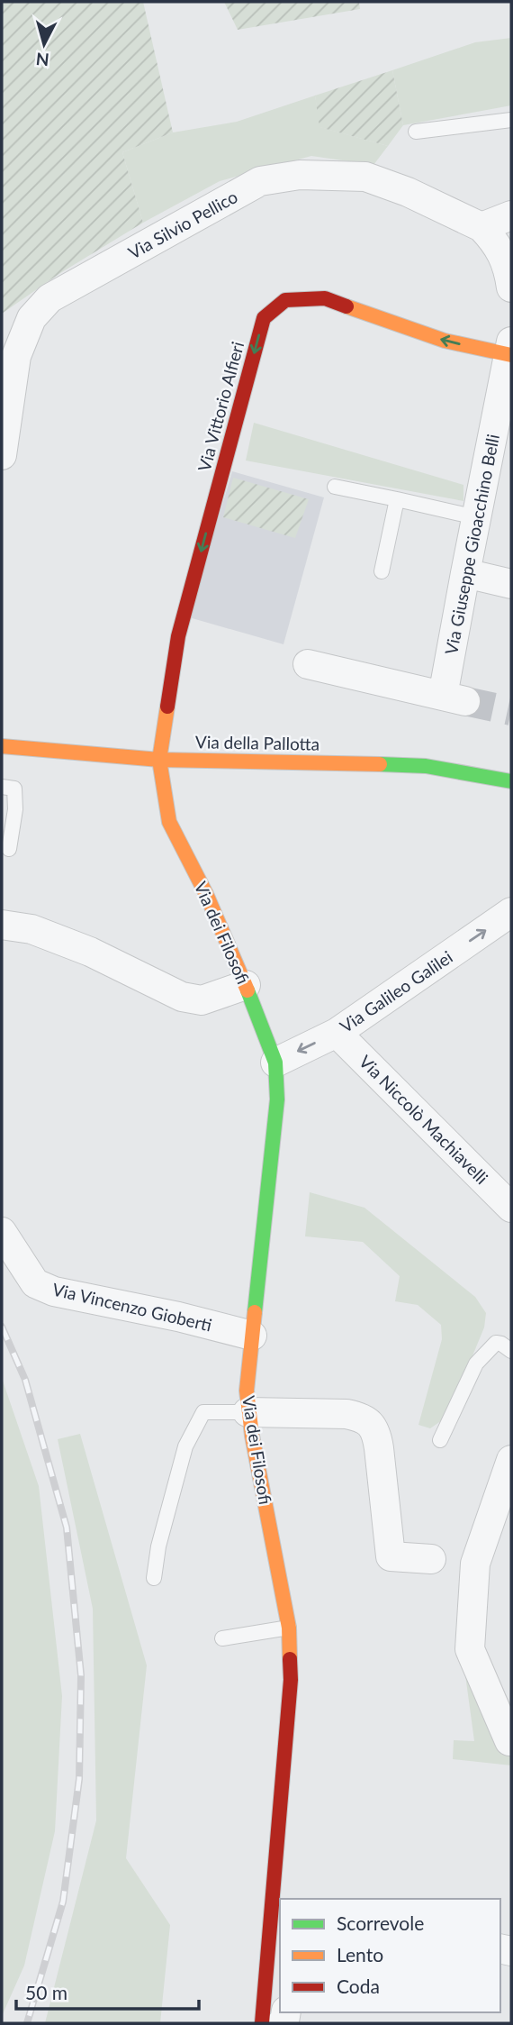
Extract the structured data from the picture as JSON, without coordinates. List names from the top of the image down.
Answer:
{
  "streets": {
    "street": [
      "Via Silvio Pellico",
      "Via Vittorio Alfieri",
      "Via Giuseppe Gioacchino Belli",
      "Via della Pallotta",
      "Via dei Filosofi",
      "Via Galileo Galilei",
      "Via Niccolò Machiavelli",
      "Via Vincenzo Gioberti"
    ]
  },
  "crossings": [
    ["Via Vittorio Alfieri", "Via Giuseppe Gioacchino Belli"],
    ["Via Vittorio Alfieri", "Via della Pallotta"],
    ["Via Vittorio Alfieri", "Via dei Filosofi"],
    ["Via dei Filosofi", "Via Galileo Galilei"],
    ["Via dei Filosofi", "Via Vincenzo Gioberti"],
    ["Via Galileo Galilei", "Via Niccolò Machiavelli"]
  ],
  "legend": ["Scorrevole", "Lento", "Coda"],
  "scale_bar": "50 m",
  "north": "bottom"
}
